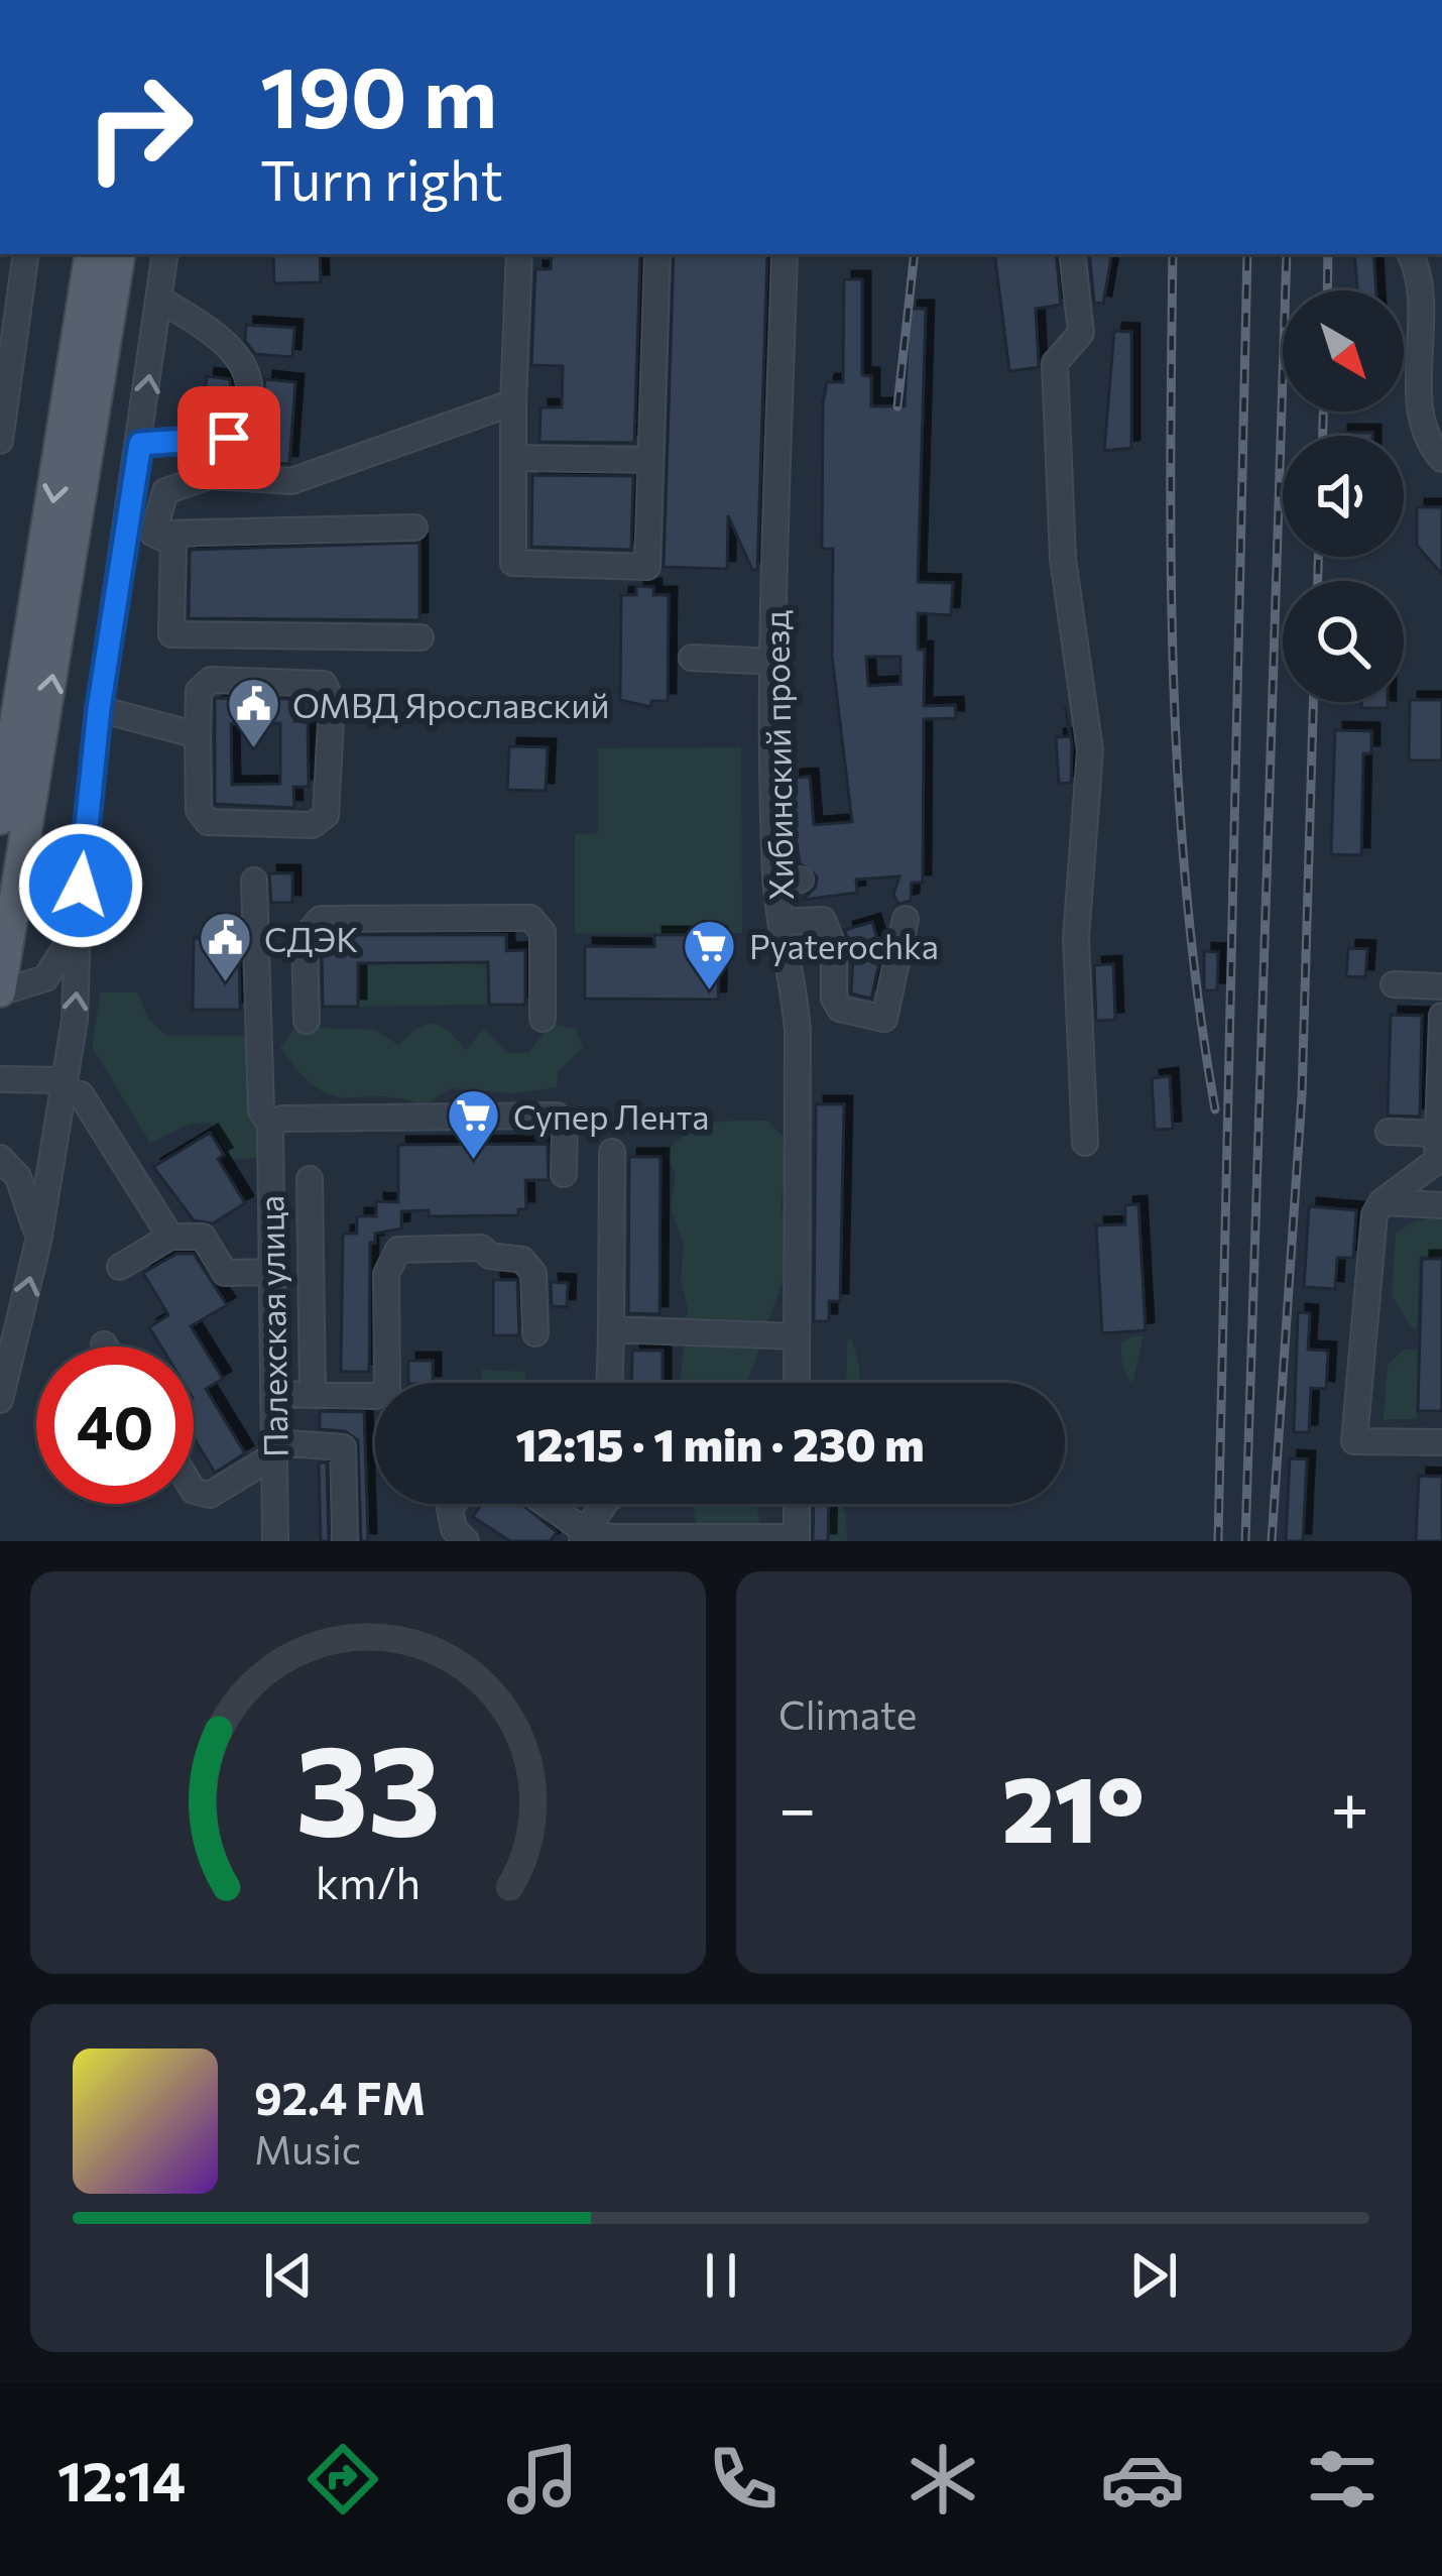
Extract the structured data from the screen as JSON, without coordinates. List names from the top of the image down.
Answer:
{
  "streets": {
    "street": ["Хибинский проезд", "Палехская улица"]
  },
  "places": {
    "public building": ["ОМВД Ярославский", "СДЭК"],
    "supermarket": ["Pyaterochka", "Супер Лента"]
  },
  "north": "bottom right",
  "page": {
    "turn": ["190 m", "Turn right"],
    "limit": "40",
    "trip": "12:15 · 1 min · 230 m",
    "tile": "Climate",
    "heat": ["−", "21°", "+"],
    "song": ["92.4 FM", "Music"],
    "tabs": "12:14",
    "gauge": ["33", "km/h"]
  }
}
